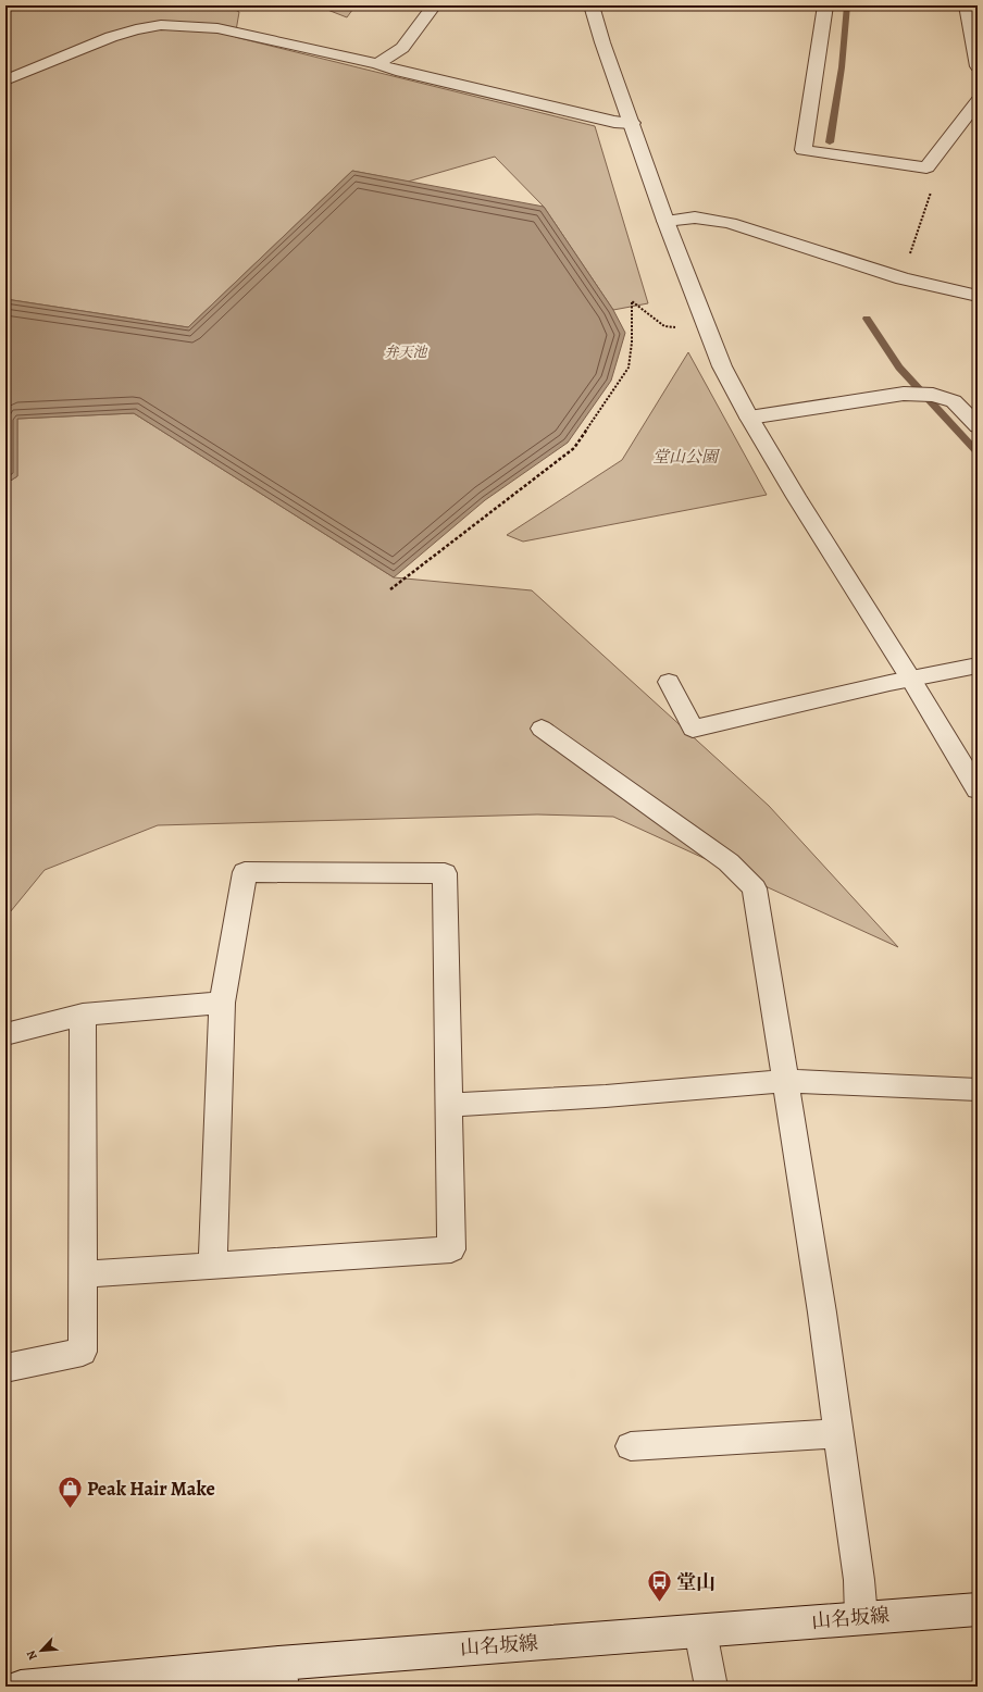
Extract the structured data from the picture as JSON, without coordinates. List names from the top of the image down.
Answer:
{
  "streets": {
    "street": ["山名坂線"]
  },
  "water": ["弁天池"],
  "parks": ["堂山公園"],
  "places": {
    "shop": ["Peak Hair Make"],
    "bus stop": ["堂山"]
  },
  "north": "bottom left"
}
